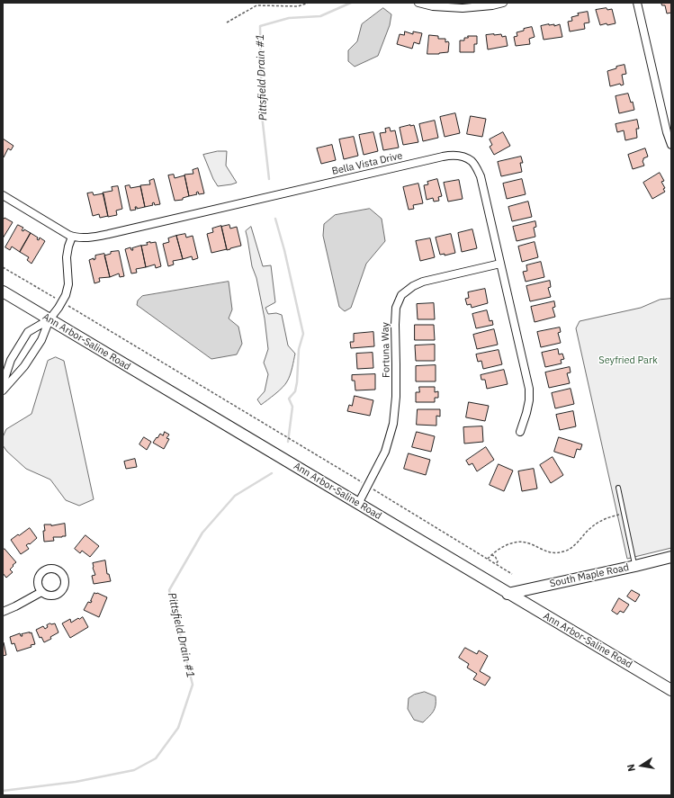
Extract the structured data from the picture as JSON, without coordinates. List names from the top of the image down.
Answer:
{
  "streets": {
    "main road": ["Ann Arbor-Saline Road", "South Maple Road"],
    "street": ["Bella Vista Drive", "Fortuna Way"]
  },
  "crossings": [
    ["Bella Vista Drive", "Fortuna Way"],
    ["Ann Arbor-Saline Road", "Fortuna Way"],
    ["Ann Arbor-Saline Road", "South Maple Road"]
  ],
  "water": ["Pittsfield Drain #1"],
  "parks": ["Seyfried Park"],
  "north": "left"
}
